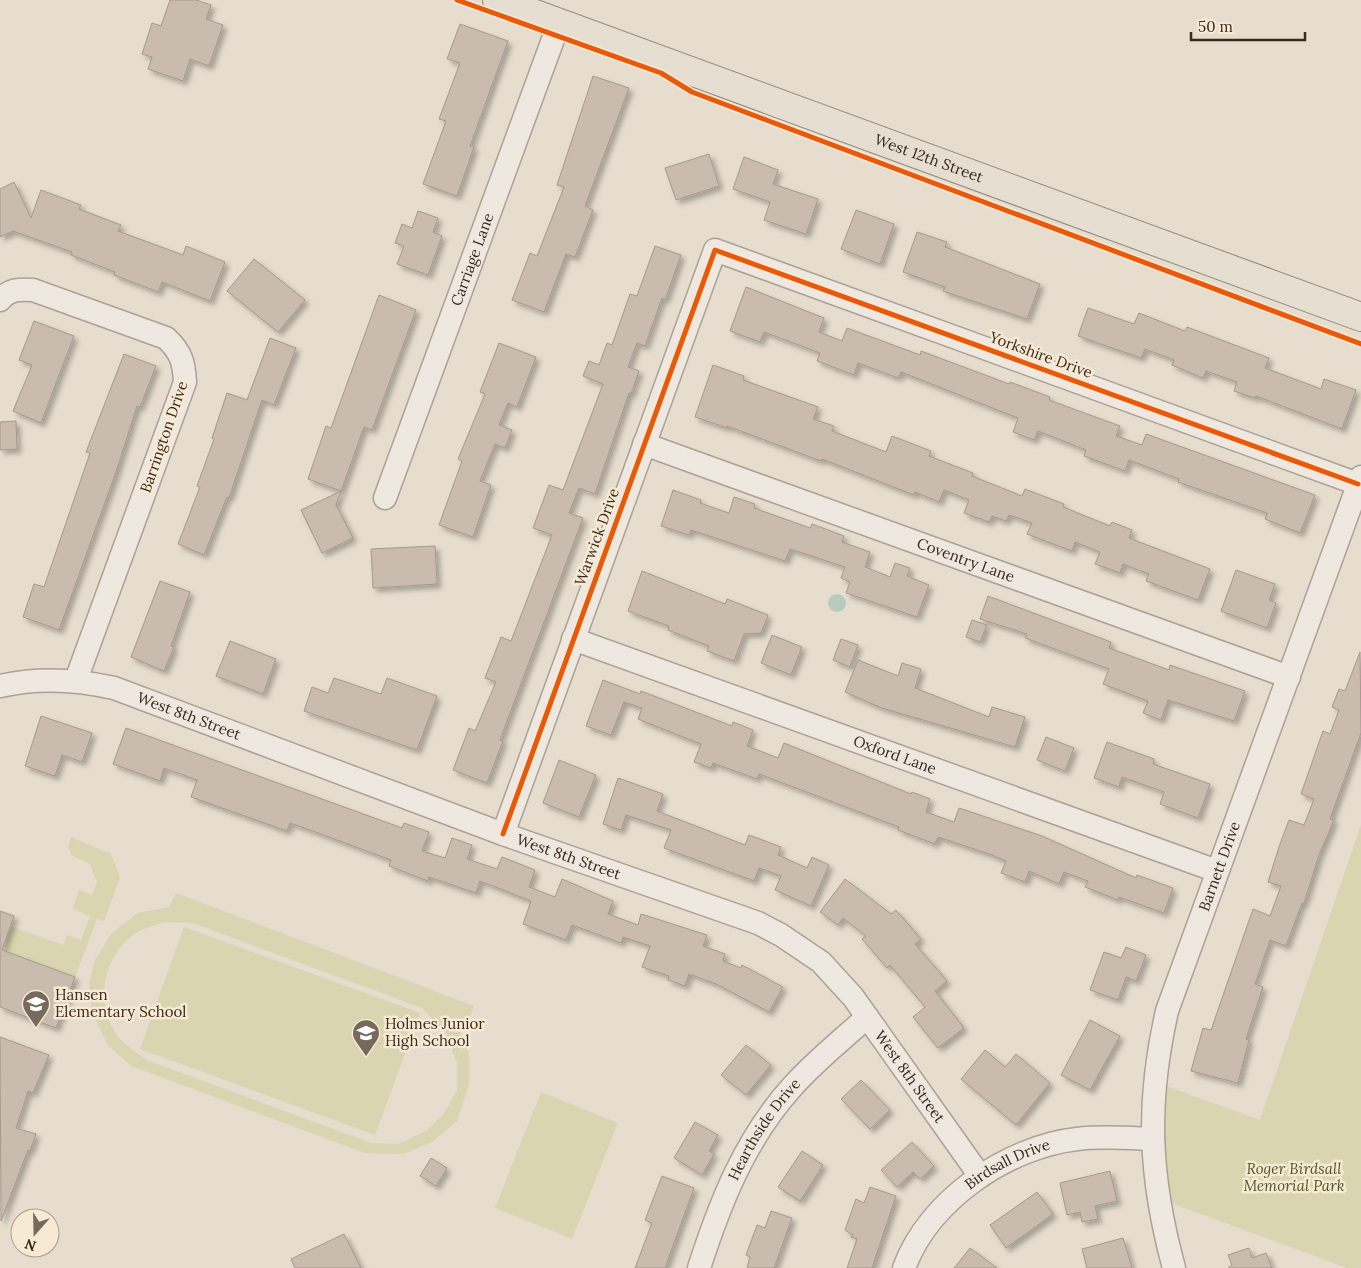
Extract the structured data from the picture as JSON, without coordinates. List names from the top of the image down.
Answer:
{
  "streets": {
    "main road": ["West 12th Street"],
    "street": [
      "Carriage Lane",
      "Yorkshire Drive",
      "Barrington Drive",
      "Warwick Drive",
      "Coventry Lane",
      "West 8th Street",
      "Oxford Lane",
      "Barnett Drive",
      "Hearthside Drive",
      "Birdsall Drive"
    ]
  },
  "crossings": [
    ["West 12th Street", "Carriage Lane"],
    ["Yorkshire Drive", "Warwick Drive"],
    ["Yorkshire Drive", "Barnett Drive"],
    ["Barrington Drive", "West 8th Street"],
    ["Warwick Drive", "Coventry Lane"],
    ["Warwick Drive", "West 8th Street"],
    ["Warwick Drive", "Oxford Lane"],
    ["Coventry Lane", "Barnett Drive"],
    ["West 8th Street", "Hearthside Drive"],
    ["West 8th Street", "Birdsall Drive"],
    ["Oxford Lane", "Barnett Drive"],
    ["Barnett Drive", "Birdsall Drive"]
  ],
  "parks": ["Roger Birdsall Memorial Park"],
  "places": {
    "school or university": ["Hansen Elementary School", "Holmes Junior High School"]
  },
  "scale_bar": "50 m",
  "north": "bottom"
}
